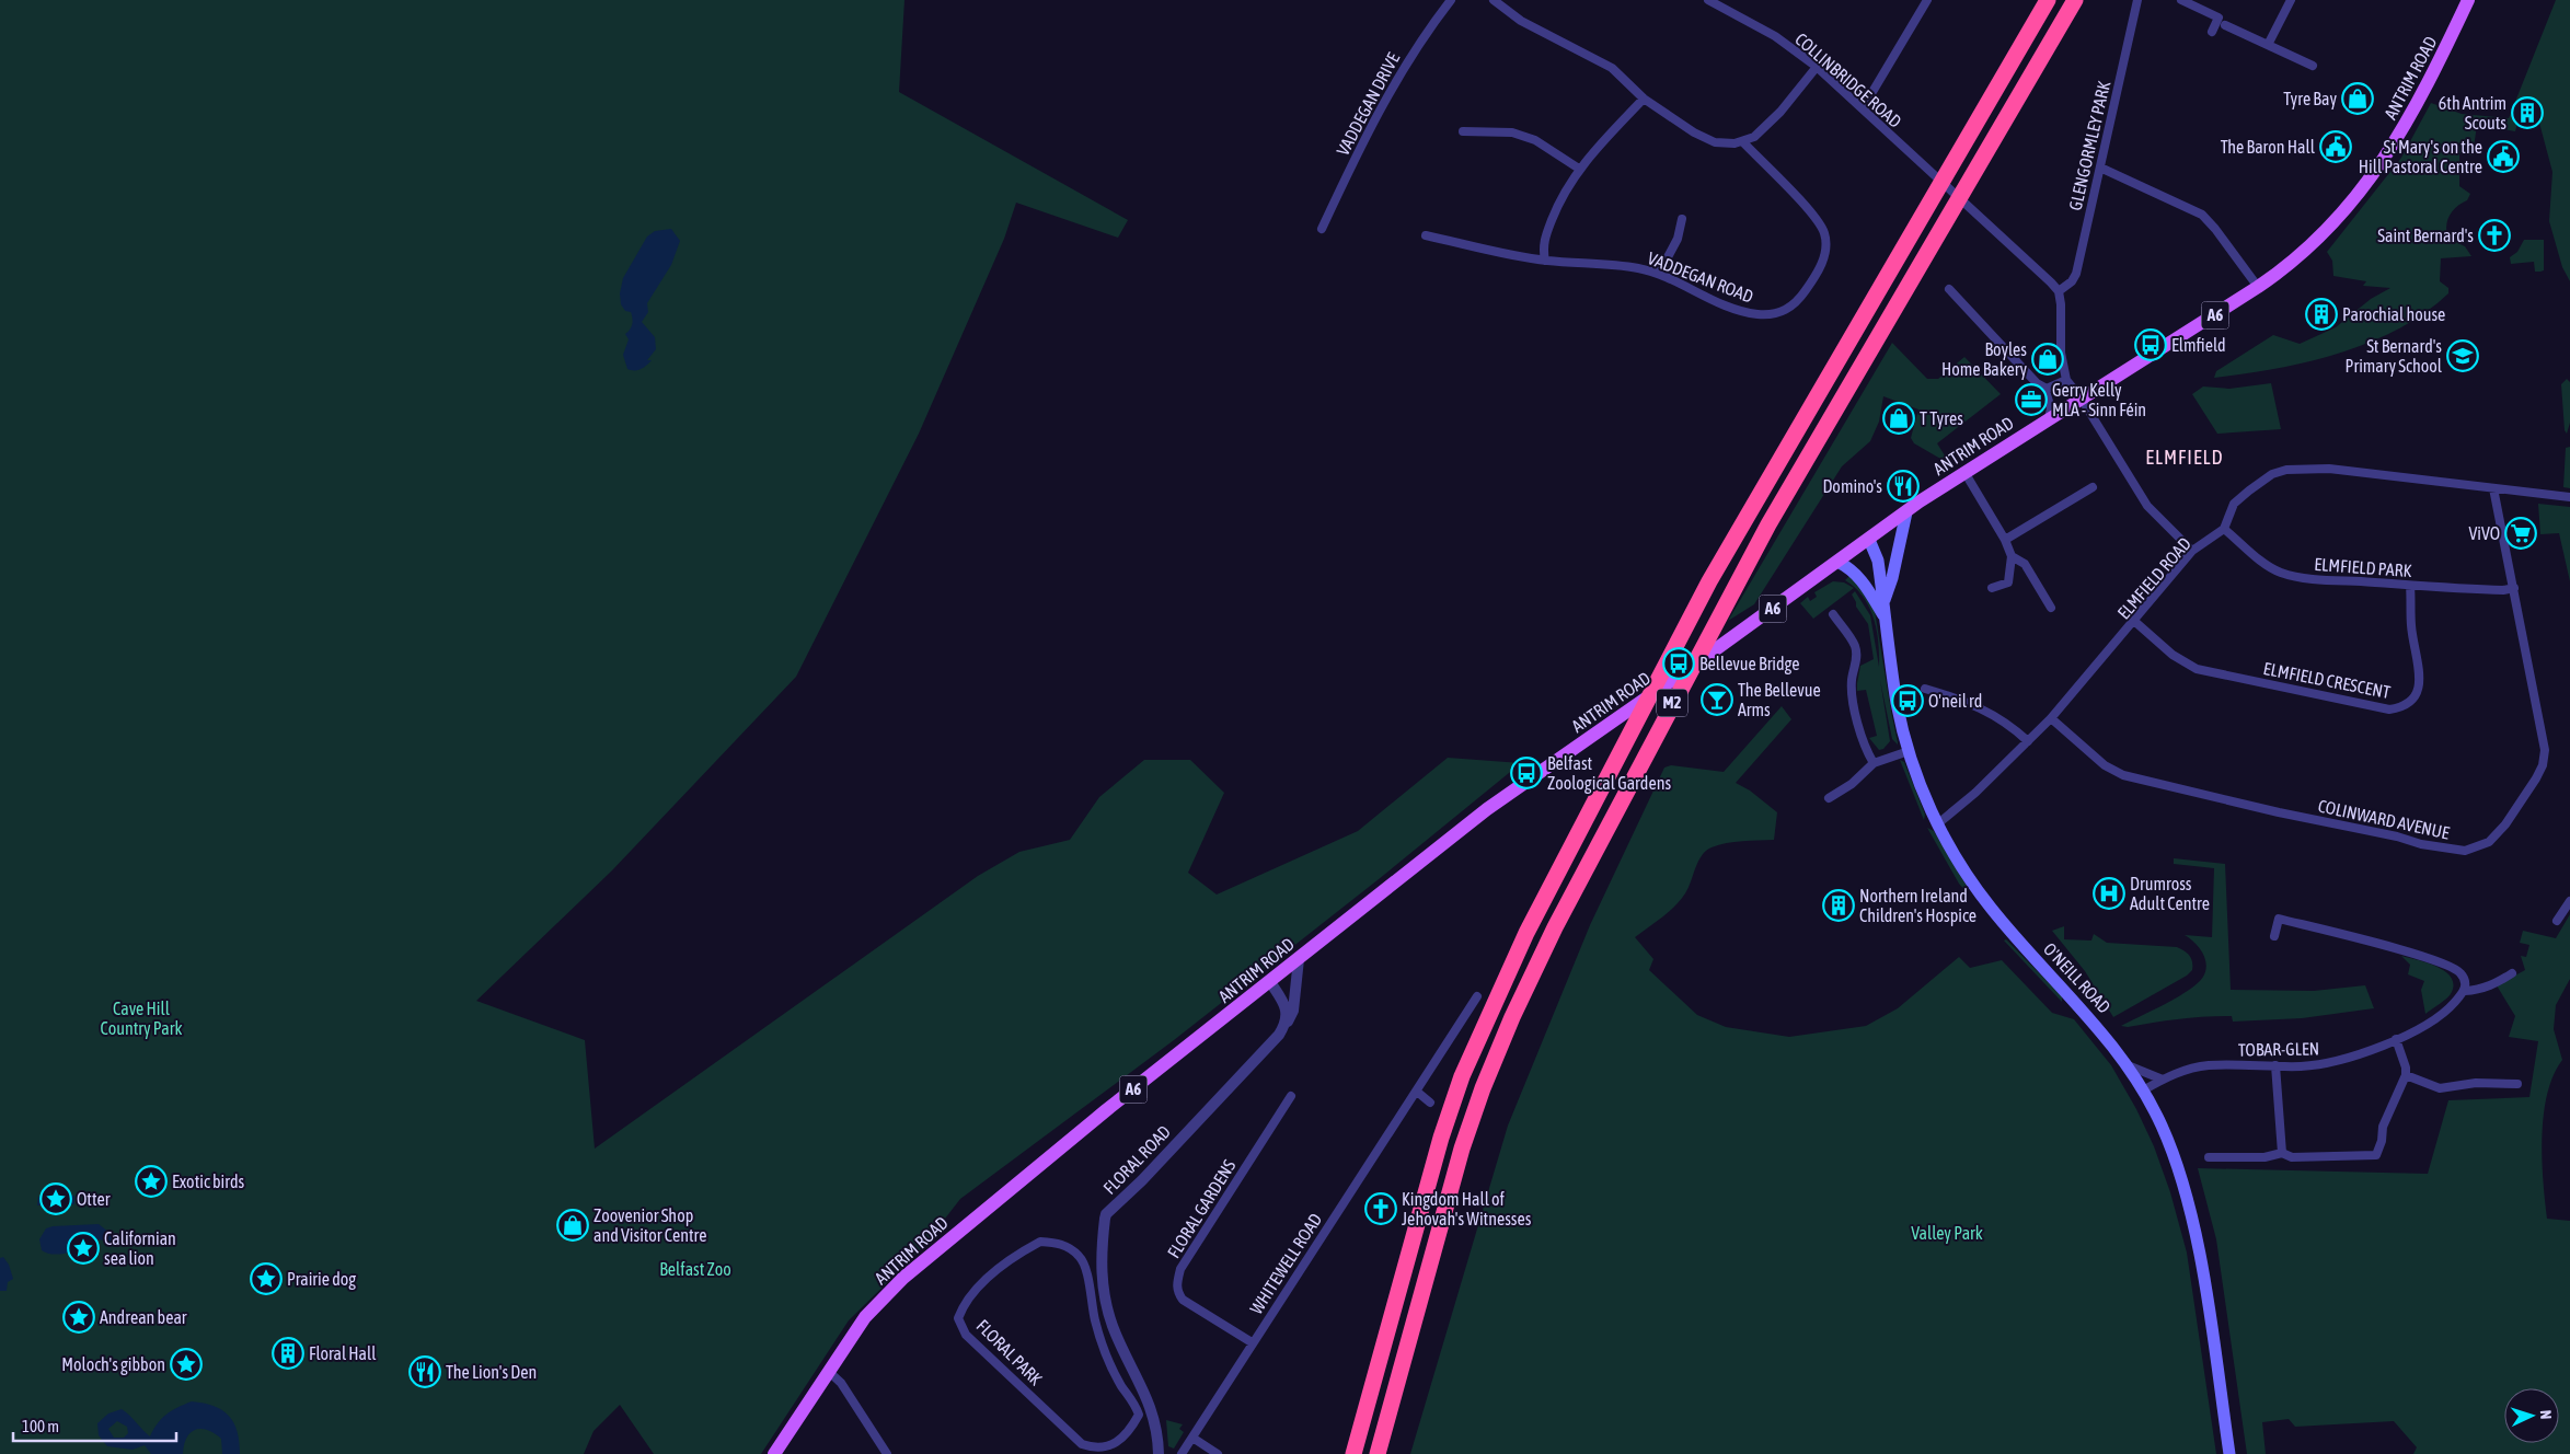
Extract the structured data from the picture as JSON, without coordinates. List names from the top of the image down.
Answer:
{
  "streets": {
    "highway": ["M2"],
    "main road": ["ANTRIM ROAD", "A6", "O'NEILL ROAD"],
    "street": [
      "COLLINBRIDGE ROAD",
      "VADDEGAN DRIVE",
      "GLENGORMLEY PARK",
      "VADDEGAN ROAD",
      "ELMFIELD PARK",
      "ELMFIELD ROAD",
      "ELMFIELD CRESCENT",
      "COLINWARD AVENUE",
      "TOBAR-GLEN",
      "FLORAL ROAD",
      "FLORAL GARDENS",
      "WHITEWELL ROAD",
      "FLORAL PARK"
    ]
  },
  "crossings": [
    ["ANTRIM ROAD", "O'NEILL ROAD"],
    ["ANTRIM ROAD", "FLORAL ROAD"],
    ["COLLINBRIDGE ROAD", "GLENGORMLEY PARK"],
    ["ELMFIELD PARK", "ELMFIELD ROAD"],
    ["ELMFIELD PARK", "ELMFIELD CRESCENT"],
    ["ELMFIELD PARK", "COLINWARD AVENUE"],
    ["ELMFIELD ROAD", "ELMFIELD CRESCENT"],
    ["ELMFIELD ROAD", "COLINWARD AVENUE"],
    ["ELMFIELD ROAD", "O'NEILL ROAD"],
    ["O'NEILL ROAD", "TOBAR-GLEN"],
    ["FLORAL GARDENS", "WHITEWELL ROAD"]
  ],
  "districts": ["ELMFIELD"],
  "parks": ["Cave Hill Country Park", "Valley Park", "Belfast Zoo"],
  "places": {
    "shop": [
      "Tyre Bay",
      "Boyles Home Bakery",
      "T Tyres",
      "Zoovenior Shop and Visitor Centre"
    ],
    "building": [
      "6th Antrim Scouts",
      "Parochial house",
      "Northern Ireland Children's Hospice",
      "Floral Hall"
    ],
    "public building": ["The Baron Hall", "St Mary's on the Hill Pastoral Centre"],
    "church": ["Saint Bernard's", "Kingdom Hall of Jehovah's Witnesses"],
    "bus stop": [
      "Elmfield",
      "Bellevue Bridge",
      "O'neil rd",
      "Belfast Zoological Gardens"
    ],
    "school or university": ["St Bernard's Primary School"],
    "office": ["Gerry Kelly MLA - Sinn Féin"],
    "restaurant": ["Domino's", "The Lion's Den"],
    "supermarket": ["ViVO"],
    "bar": ["The Bellevue Arms"],
    "hospital": ["Drumross Adult Centre"],
    "place": [
      "Exotic birds",
      "Otter",
      "Californian sea lion",
      "Prairie dog",
      "Andrean bear",
      "Moloch's gibbon"
    ]
  },
  "scale_bar": "100 m",
  "north": "right"
}
